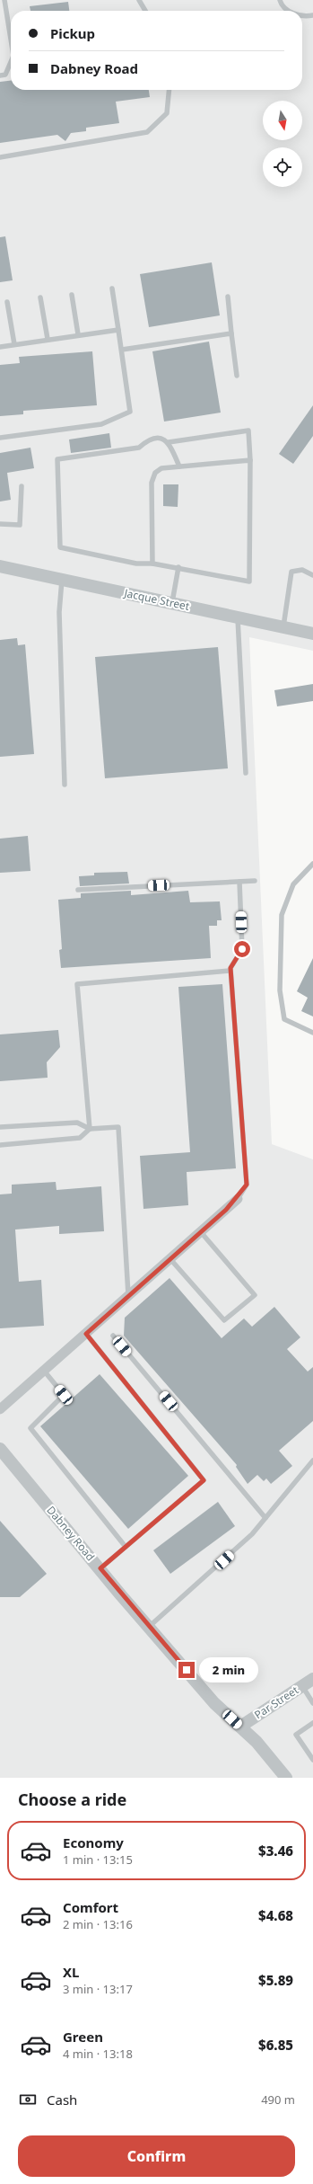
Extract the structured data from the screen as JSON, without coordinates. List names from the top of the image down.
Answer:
{
  "streets": {
    "street": ["Jacque Street", "Dabney Road", "Par Street"]
  },
  "crossings": [
    ["Dabney Road", "Par Street"]
  ],
  "north": "bottom",
  "page": {
    "banner": ["Pickup", "Dabney Road"],
    "bubble": "2 min",
    "heading": "Choose a ride",
    "list": [
      {
        "name": "Economy",
        "note": "1 min · 13:15",
        "value": "$3.46"
      },
      {
        "name": "Comfort",
        "note": "2 min · 13:16",
        "value": "$4.68"
      },
      {
        "name": "XL",
        "note": "3 min · 13:17",
        "value": "$5.89"
      },
      {
        "name": "Green",
        "note": "4 min · 13:18",
        "value": "$6.85"
      }
    ],
    "pay": ["Cash", "490 m"],
    "buttons": "Confirm"
  }
}
